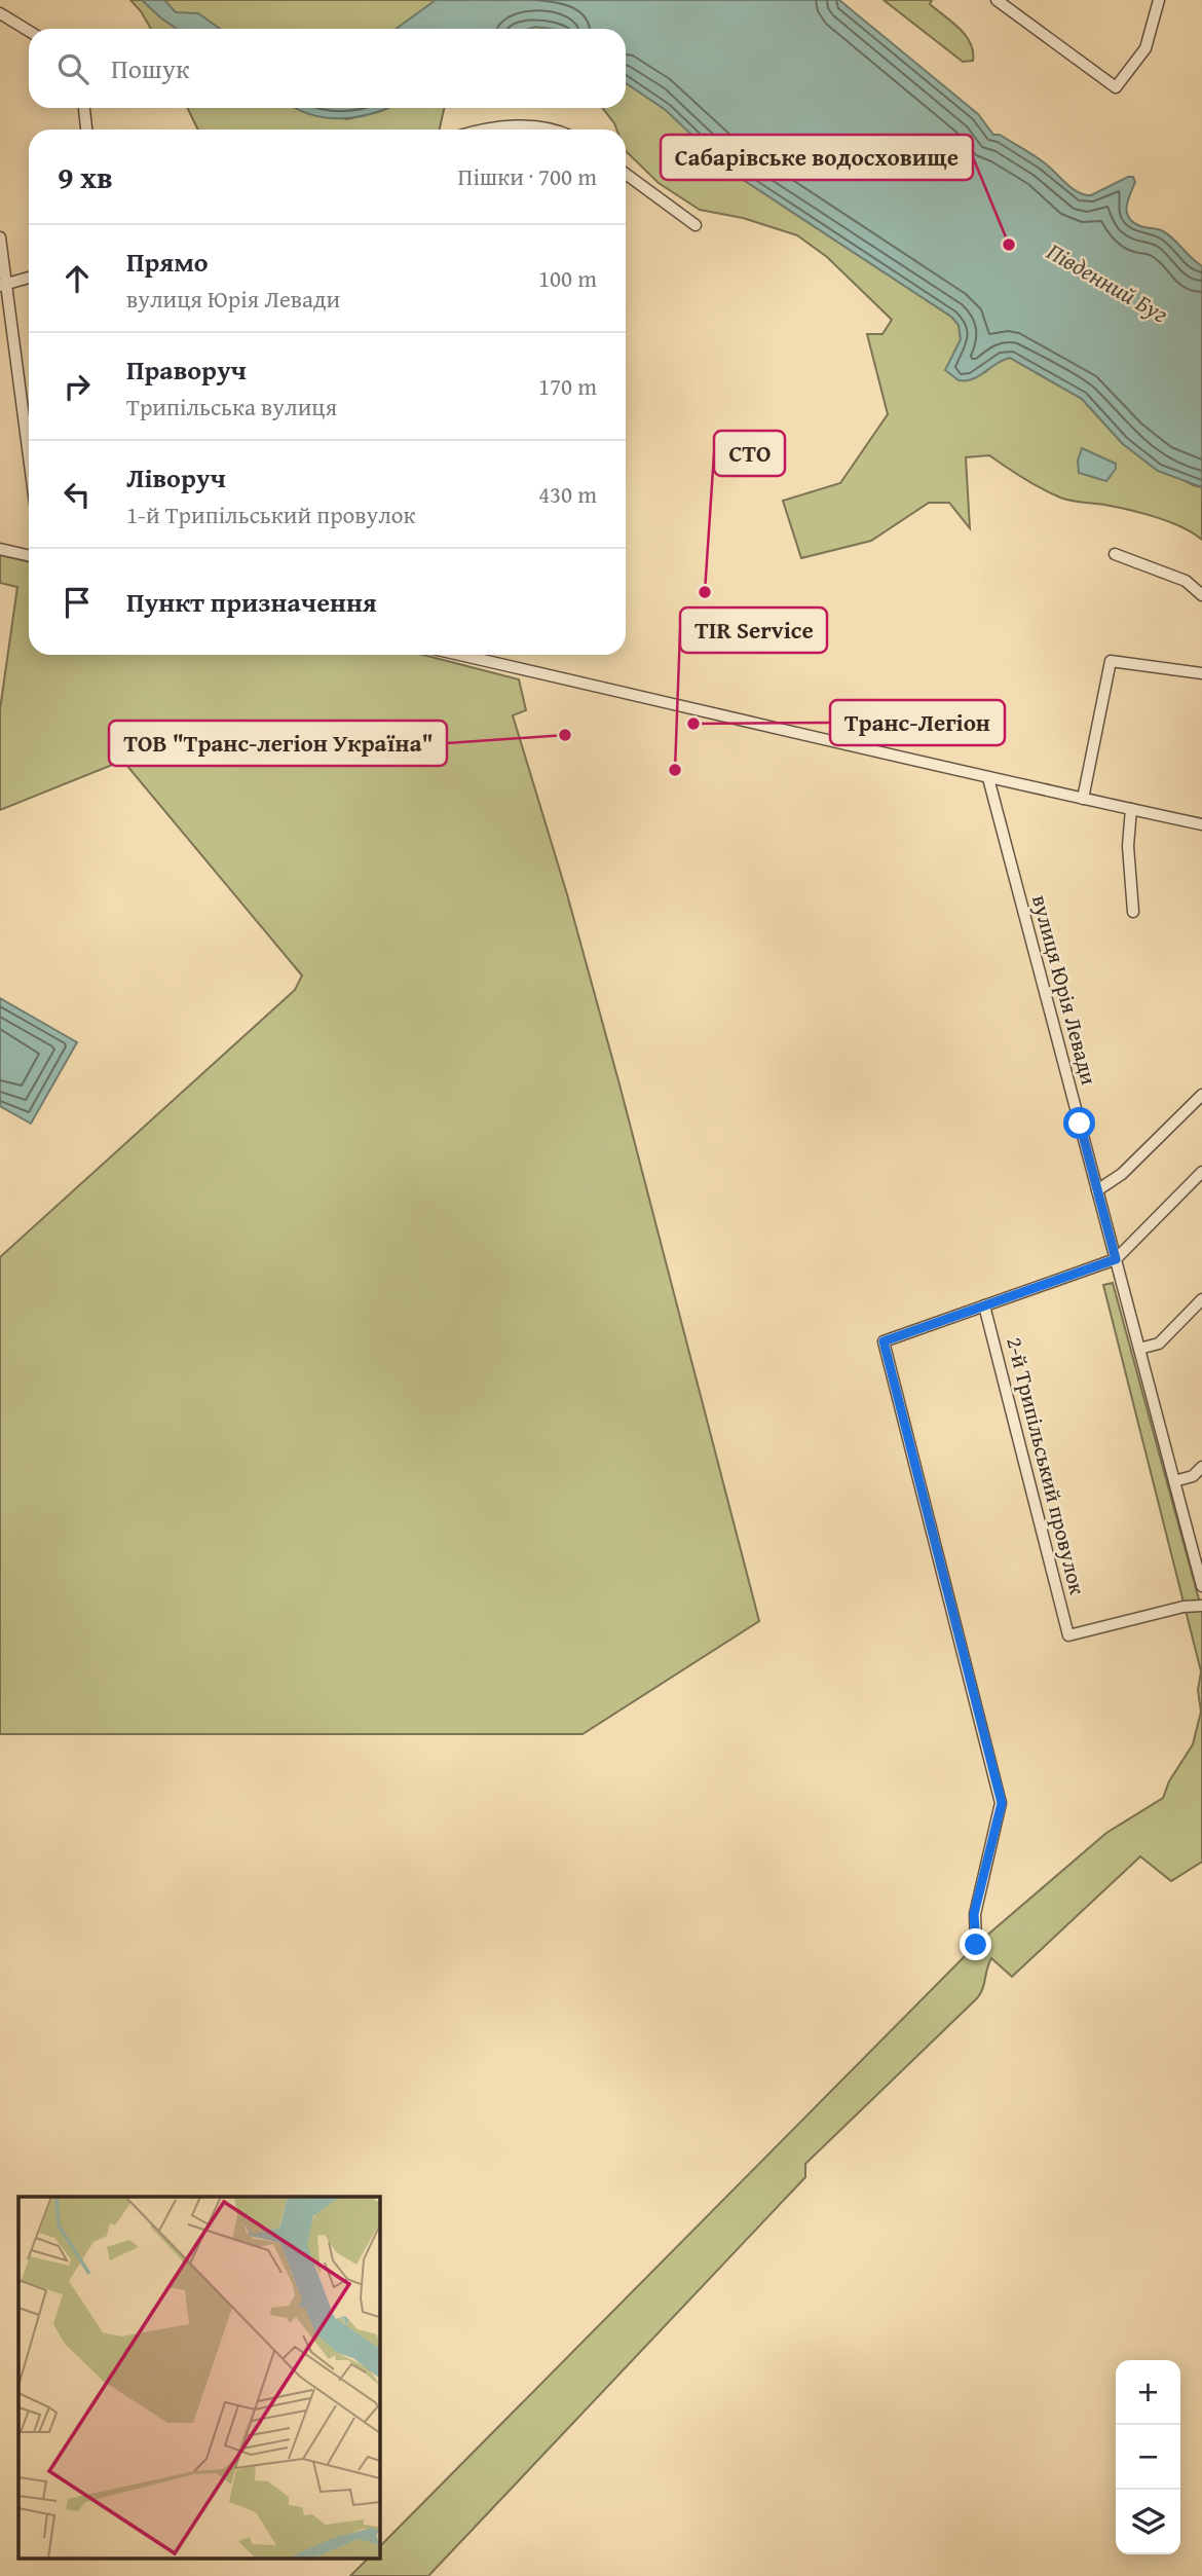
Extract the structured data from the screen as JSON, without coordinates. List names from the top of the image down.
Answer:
{
  "streets": {
    "street": ["вулиця Юрія Левади", "2-й Трипільський провулок"]
  },
  "water": ["Південний Буг"],
  "places": [
    "Сабарівське водосховище",
    "СТО",
    "Транс-Легіон",
    "ТОВ \"Транс-легіон Україна\"",
    "TIR Service"
  ],
  "page": {
    "search": "Пошук",
    "heading": ["9 хв", "Пішки · 700 m"],
    "list": [
      ["Прямо", "вулиця Юрія Левади", "100 m"],
      ["Праворуч", "Трипільська вулиця", "170 m"],
      ["Ліворуч", "1-й Трипільський провулок", "430 m"],
      "Пункт призначення"
    ],
    "map_buttons": ["+", "−"]
  }
}
